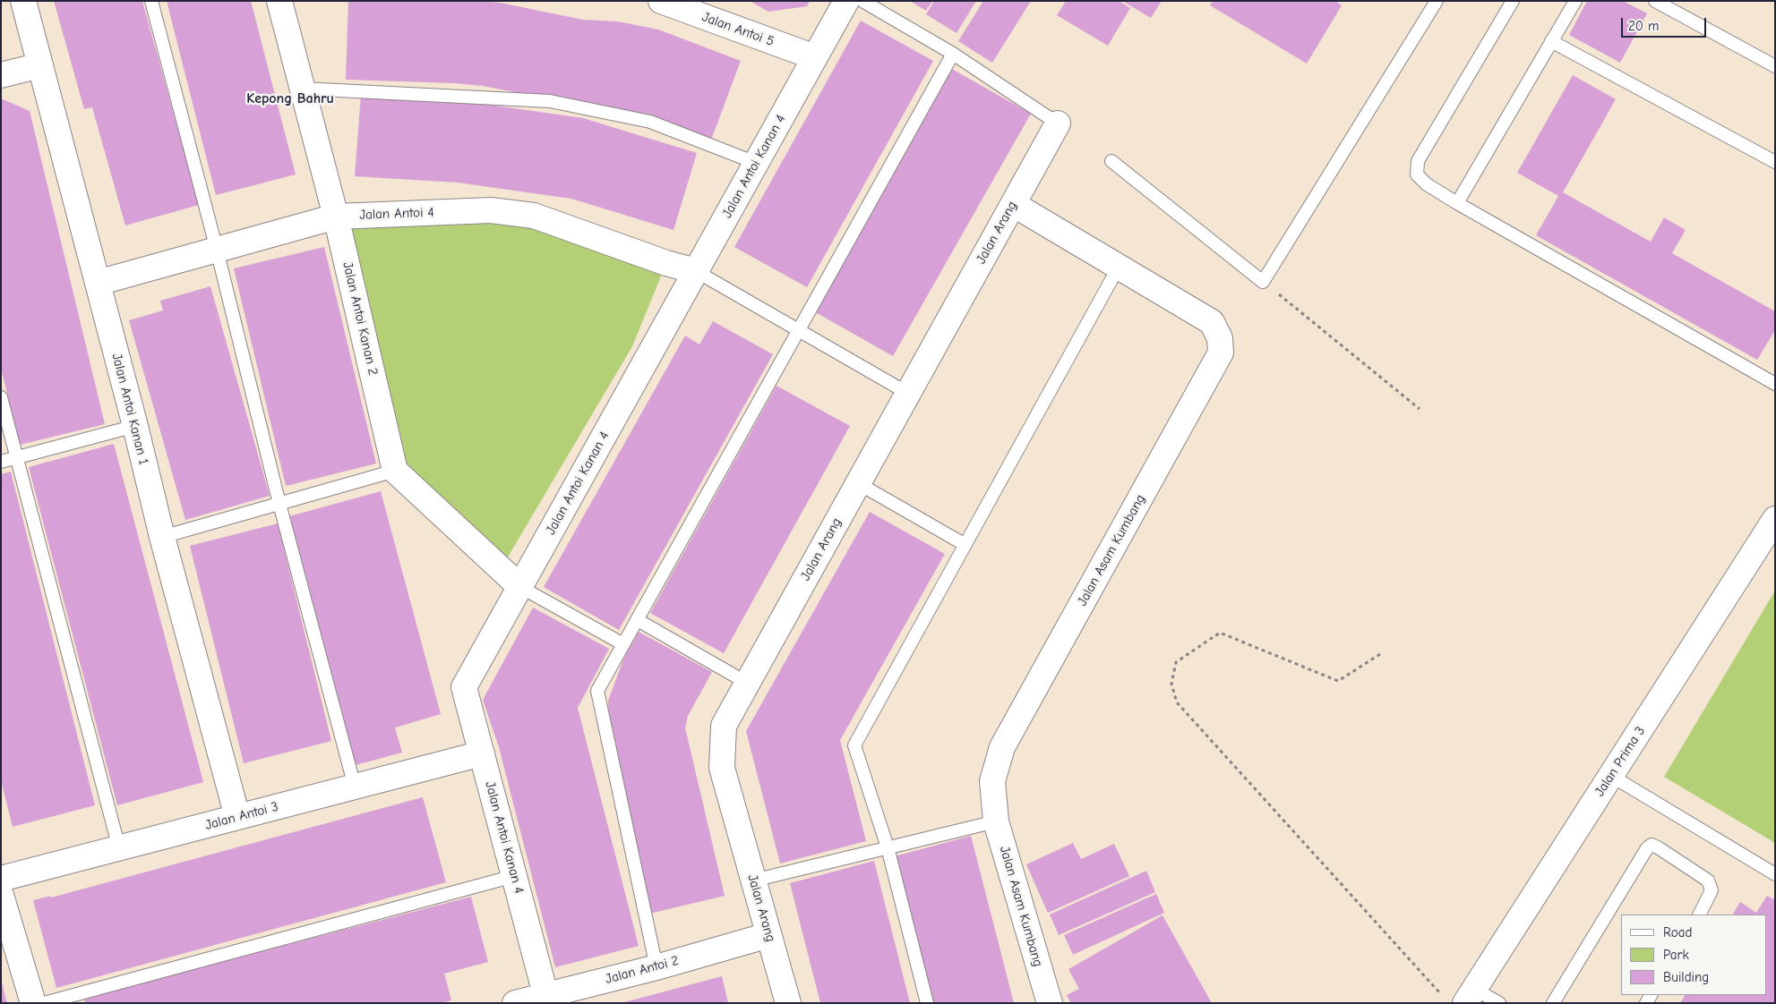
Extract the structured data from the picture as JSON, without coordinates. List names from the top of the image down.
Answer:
{
  "streets": {
    "street": [
      "Jalan Antoi 5",
      "Jalan Antoi Kanan 4",
      "Jalan Antoi 4",
      "Jalan Arang",
      "Jalan Antoi Kanan 2",
      "Jalan Antoi Kanan 1",
      "Jalan Asam Kumbang",
      "Jalan Prima 3",
      "Jalan Antoi 3",
      "Jalan Antoi 2"
    ]
  },
  "crossings": [
    ["Jalan Antoi 5", "Jalan Antoi Kanan 4"],
    ["Jalan Antoi Kanan 4", "Jalan Antoi 4"],
    ["Jalan Antoi Kanan 4", "Jalan Antoi 3"],
    ["Jalan Antoi Kanan 4", "Jalan Antoi 2"],
    ["Jalan Antoi 4", "Jalan Antoi Kanan 2"],
    ["Jalan Antoi 4", "Jalan Antoi Kanan 1"],
    ["Jalan Arang", "Jalan Asam Kumbang"],
    ["Jalan Arang", "Jalan Antoi 2"],
    ["Jalan Antoi Kanan 1", "Jalan Antoi 3"]
  ],
  "districts": ["Kepong Bahru"],
  "legend": ["Road", "Park", "Building"],
  "scale_bar": "20 m"
}
